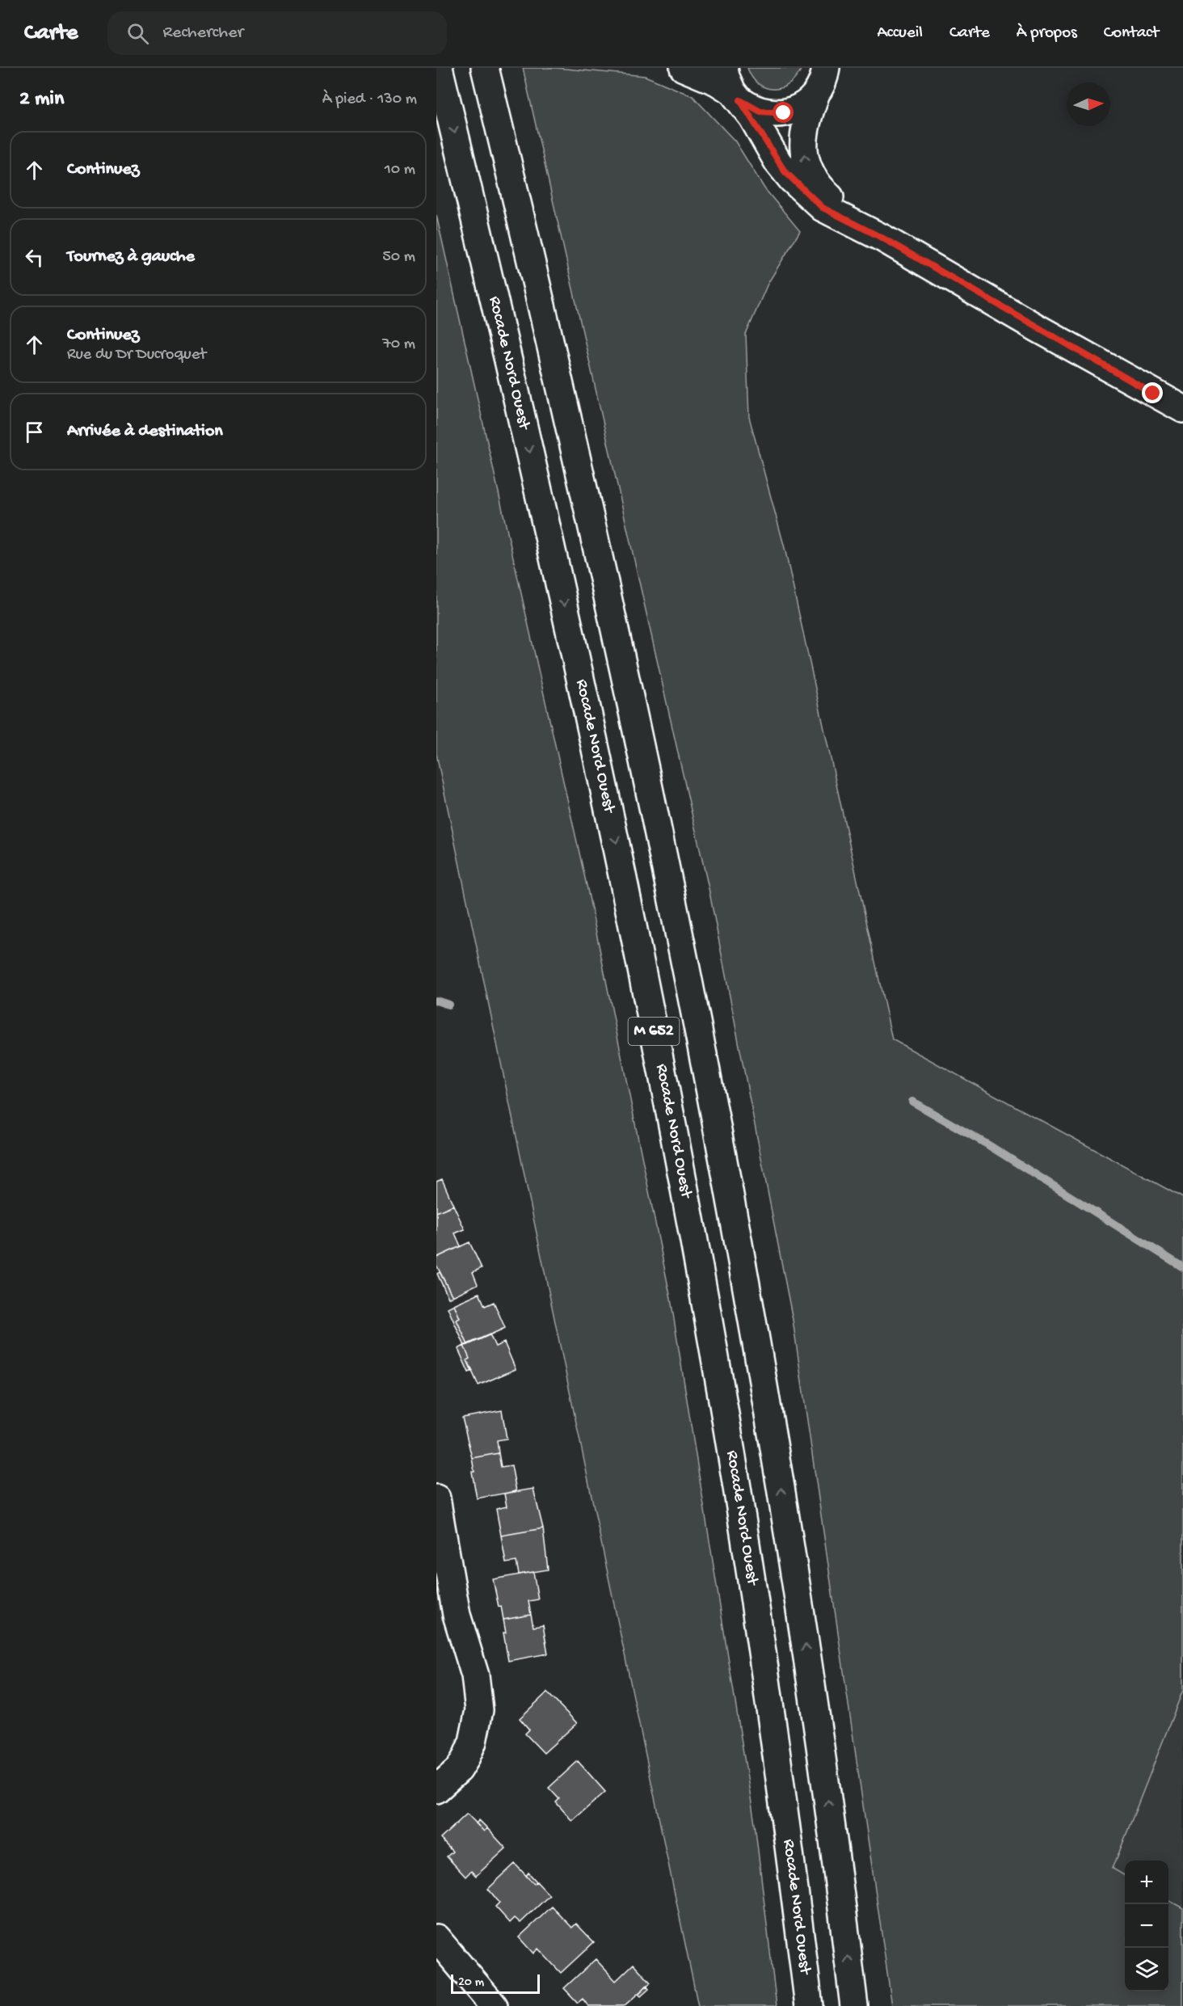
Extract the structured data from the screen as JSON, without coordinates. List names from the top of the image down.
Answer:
{
  "streets": {
    "main road": ["Rocade Nord Ouest", "M 652"]
  },
  "scale_bar": "20 m",
  "north": "right",
  "page": {
    "header": "Carte",
    "search": "Rechercher",
    "nav": [
      "Accueil",
      "Carte",
      "À propos",
      "Contact"
    ],
    "heading": ["2 min", "À pied · 130 m"],
    "list": [
      ["Continuez", "10 m"],
      ["Tournez à gauche", "50 m"],
      ["Continuez", "Rue du Dr Ducroquet", "70 m"],
      "Arrivée à destination"
    ],
    "map_buttons": ["+", "−"],
    "scale": "20 m"
  }
}
